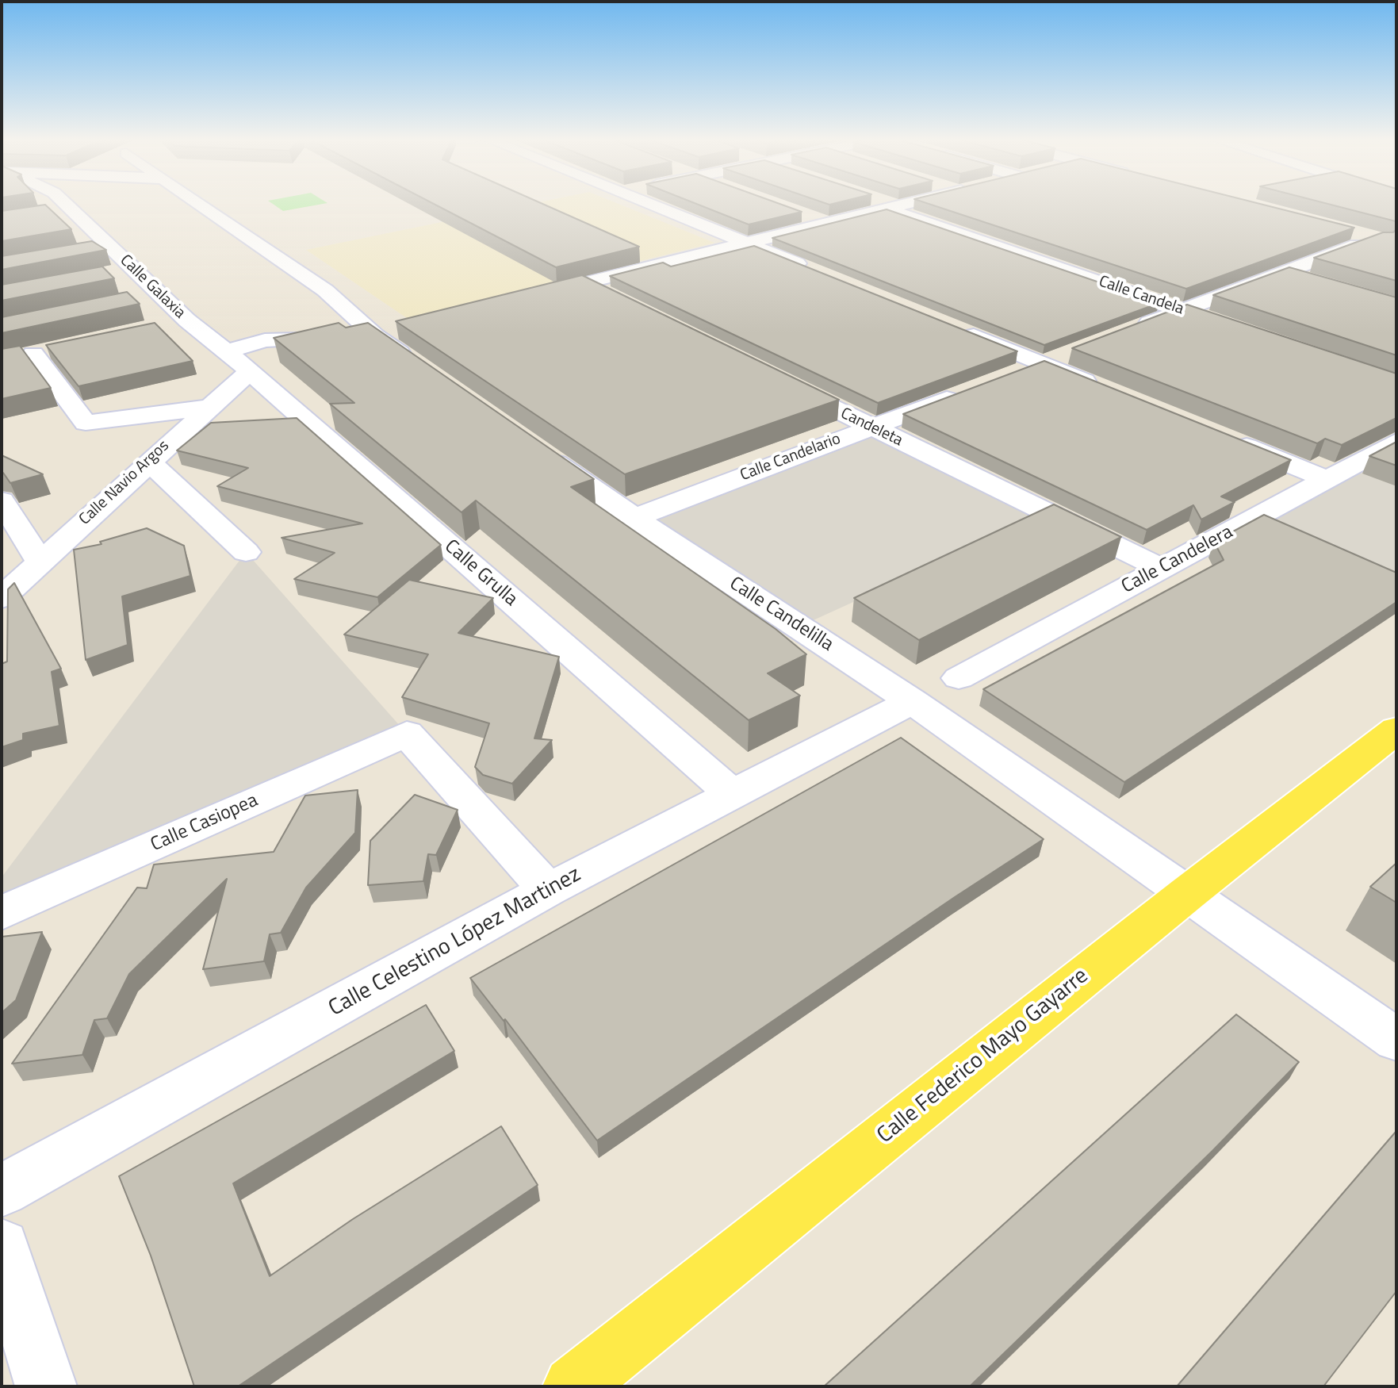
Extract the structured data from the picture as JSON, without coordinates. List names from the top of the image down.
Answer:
{
  "streets": {
    "main road": ["Calle Federico Mayo Gayarre"],
    "street": [
      "Calle Galaxia",
      "Calle Candela",
      "Candeleta",
      "Calle Candelario",
      "Calle Navio Argos",
      "Calle Candelera",
      "Calle Grulla",
      "Calle Candelilla",
      "Calle Casiopea",
      "Calle Celestino López Martinez"
    ]
  },
  "crossings": [
    ["Calle Galaxia", "Calle Grulla"],
    ["Candeleta", "Calle Candelario"],
    ["Candeleta", "Calle Candelera"],
    ["Calle Candelario", "Calle Candelilla"],
    ["Calle Navio Argos", "Calle Grulla"],
    ["Calle Grulla", "Calle Celestino López Martinez"],
    ["Calle Candelilla", "Calle Celestino López Martinez"],
    ["Calle Candelilla", "Calle Federico Mayo Gayarre"],
    ["Calle Casiopea", "Calle Celestino López Martinez"]
  ]
}
